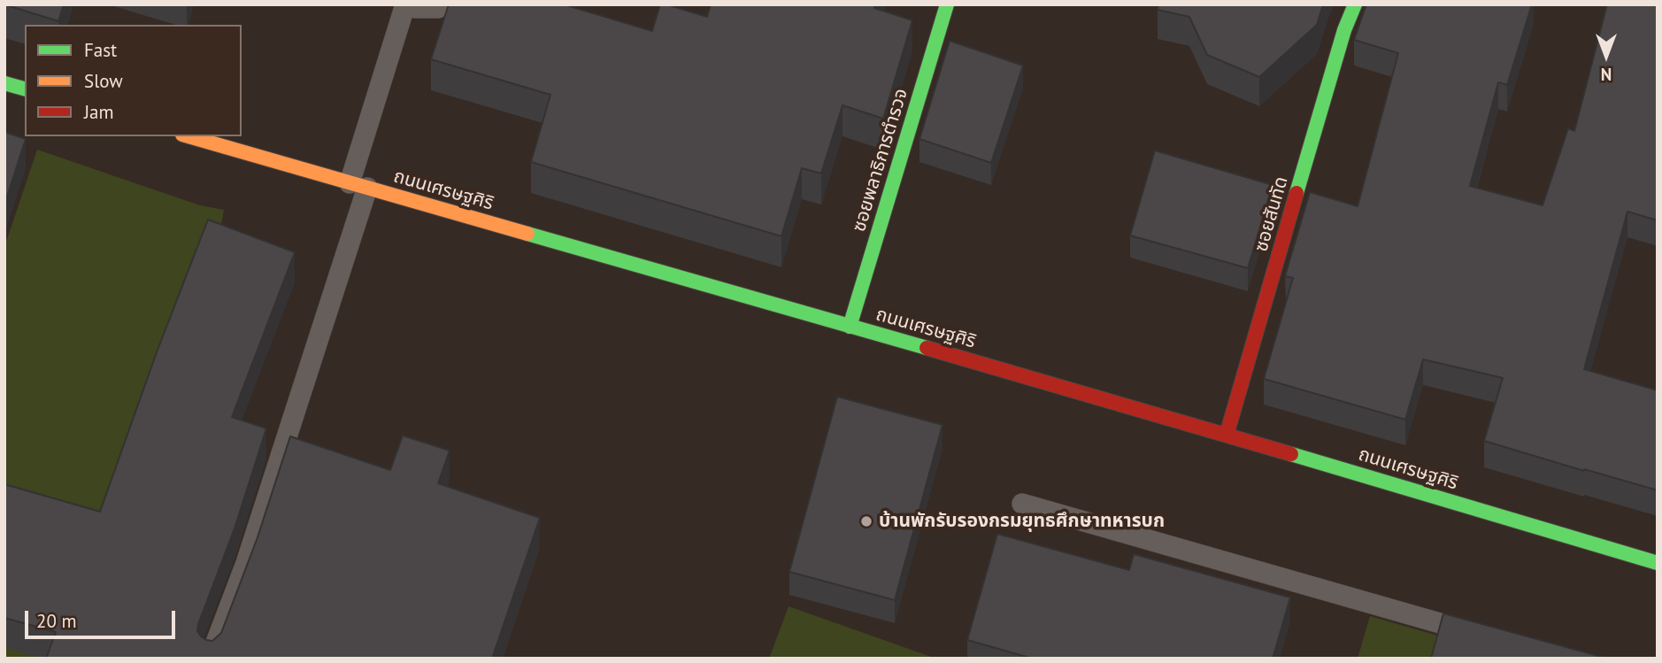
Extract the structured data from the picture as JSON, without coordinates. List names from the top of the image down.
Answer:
{
  "streets": {
    "street": ["ซอยพลาธิการตำรวจ", "ถนนเศรษฐศิริ", "ซอยสันทัด"]
  },
  "crossings": [
    ["ซอยพลาธิการตำรวจ", "ถนนเศรษฐศิริ"],
    ["ถนนเศรษฐศิริ", "ซอยสันทัด"]
  ],
  "places": ["บ้านพักรับรองกรมยุทธศึกษาทหารบก"],
  "legend": ["Fast", "Slow", "Jam"],
  "scale_bar": "20 m",
  "north": "bottom"
}
